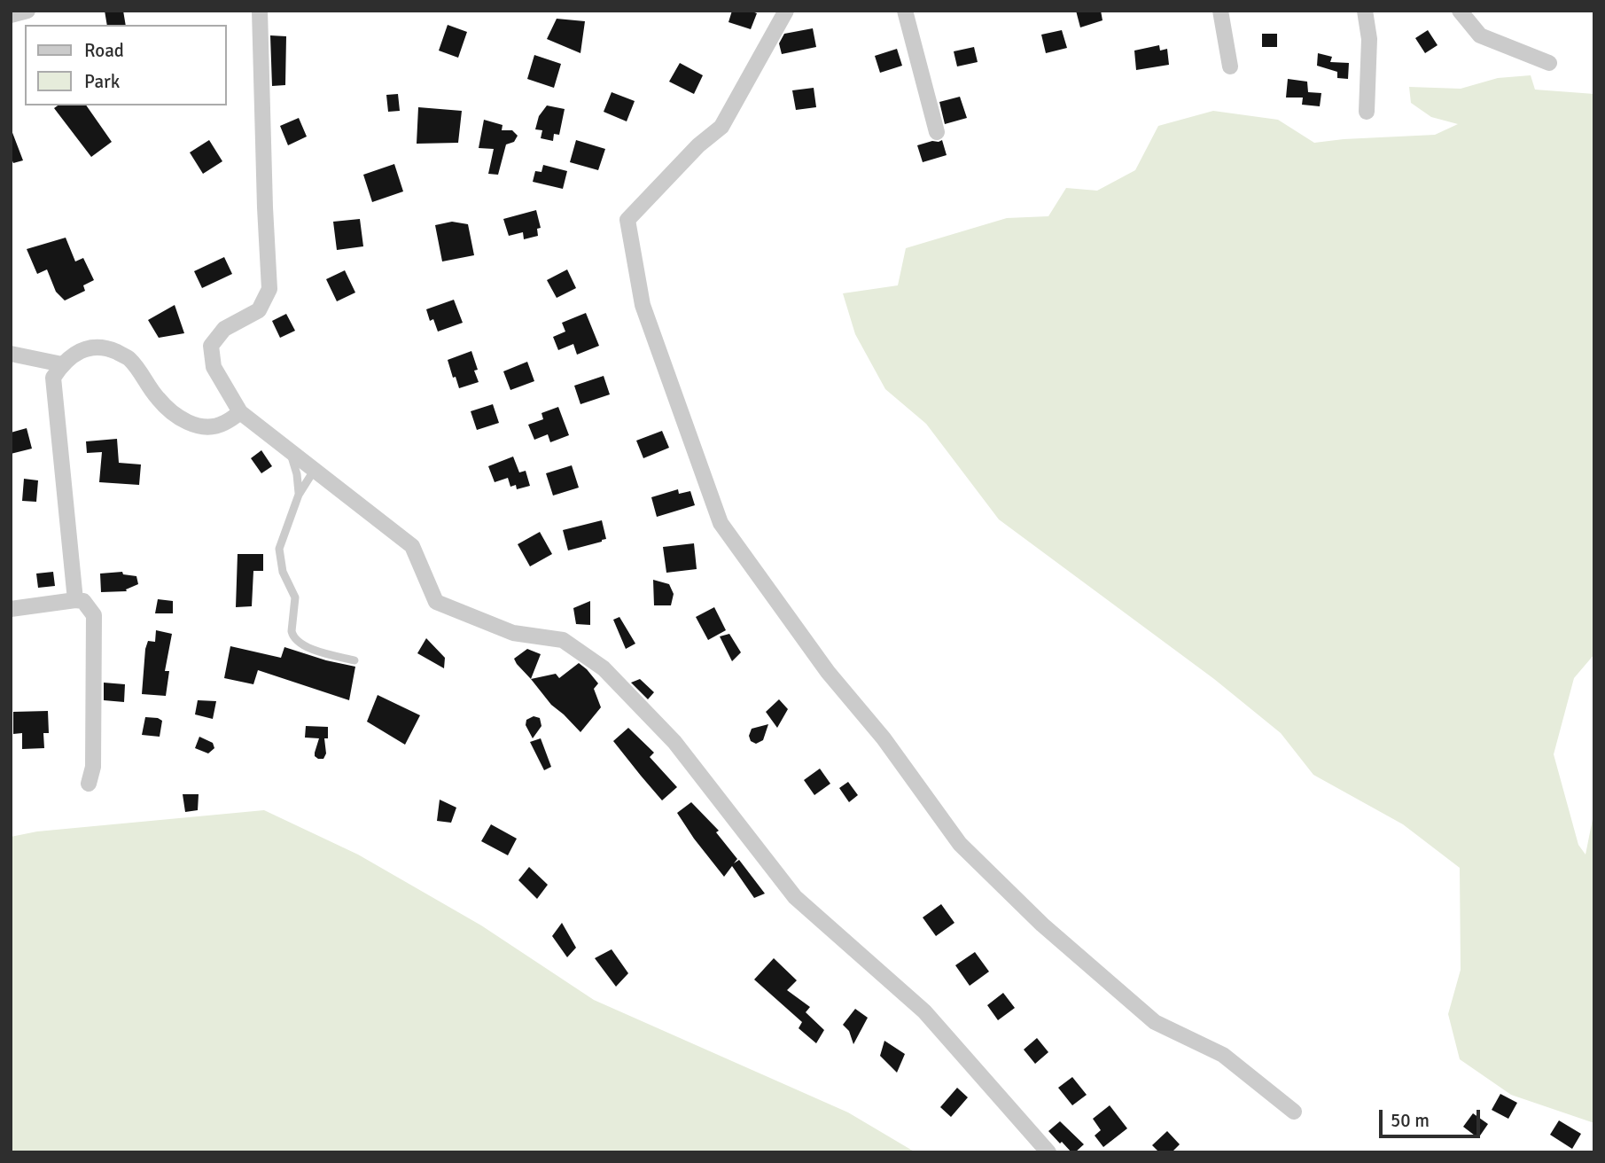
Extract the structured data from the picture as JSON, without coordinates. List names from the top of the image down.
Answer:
{
  "legend": ["Road", "Park"],
  "scale_bar": "50 m"
}
